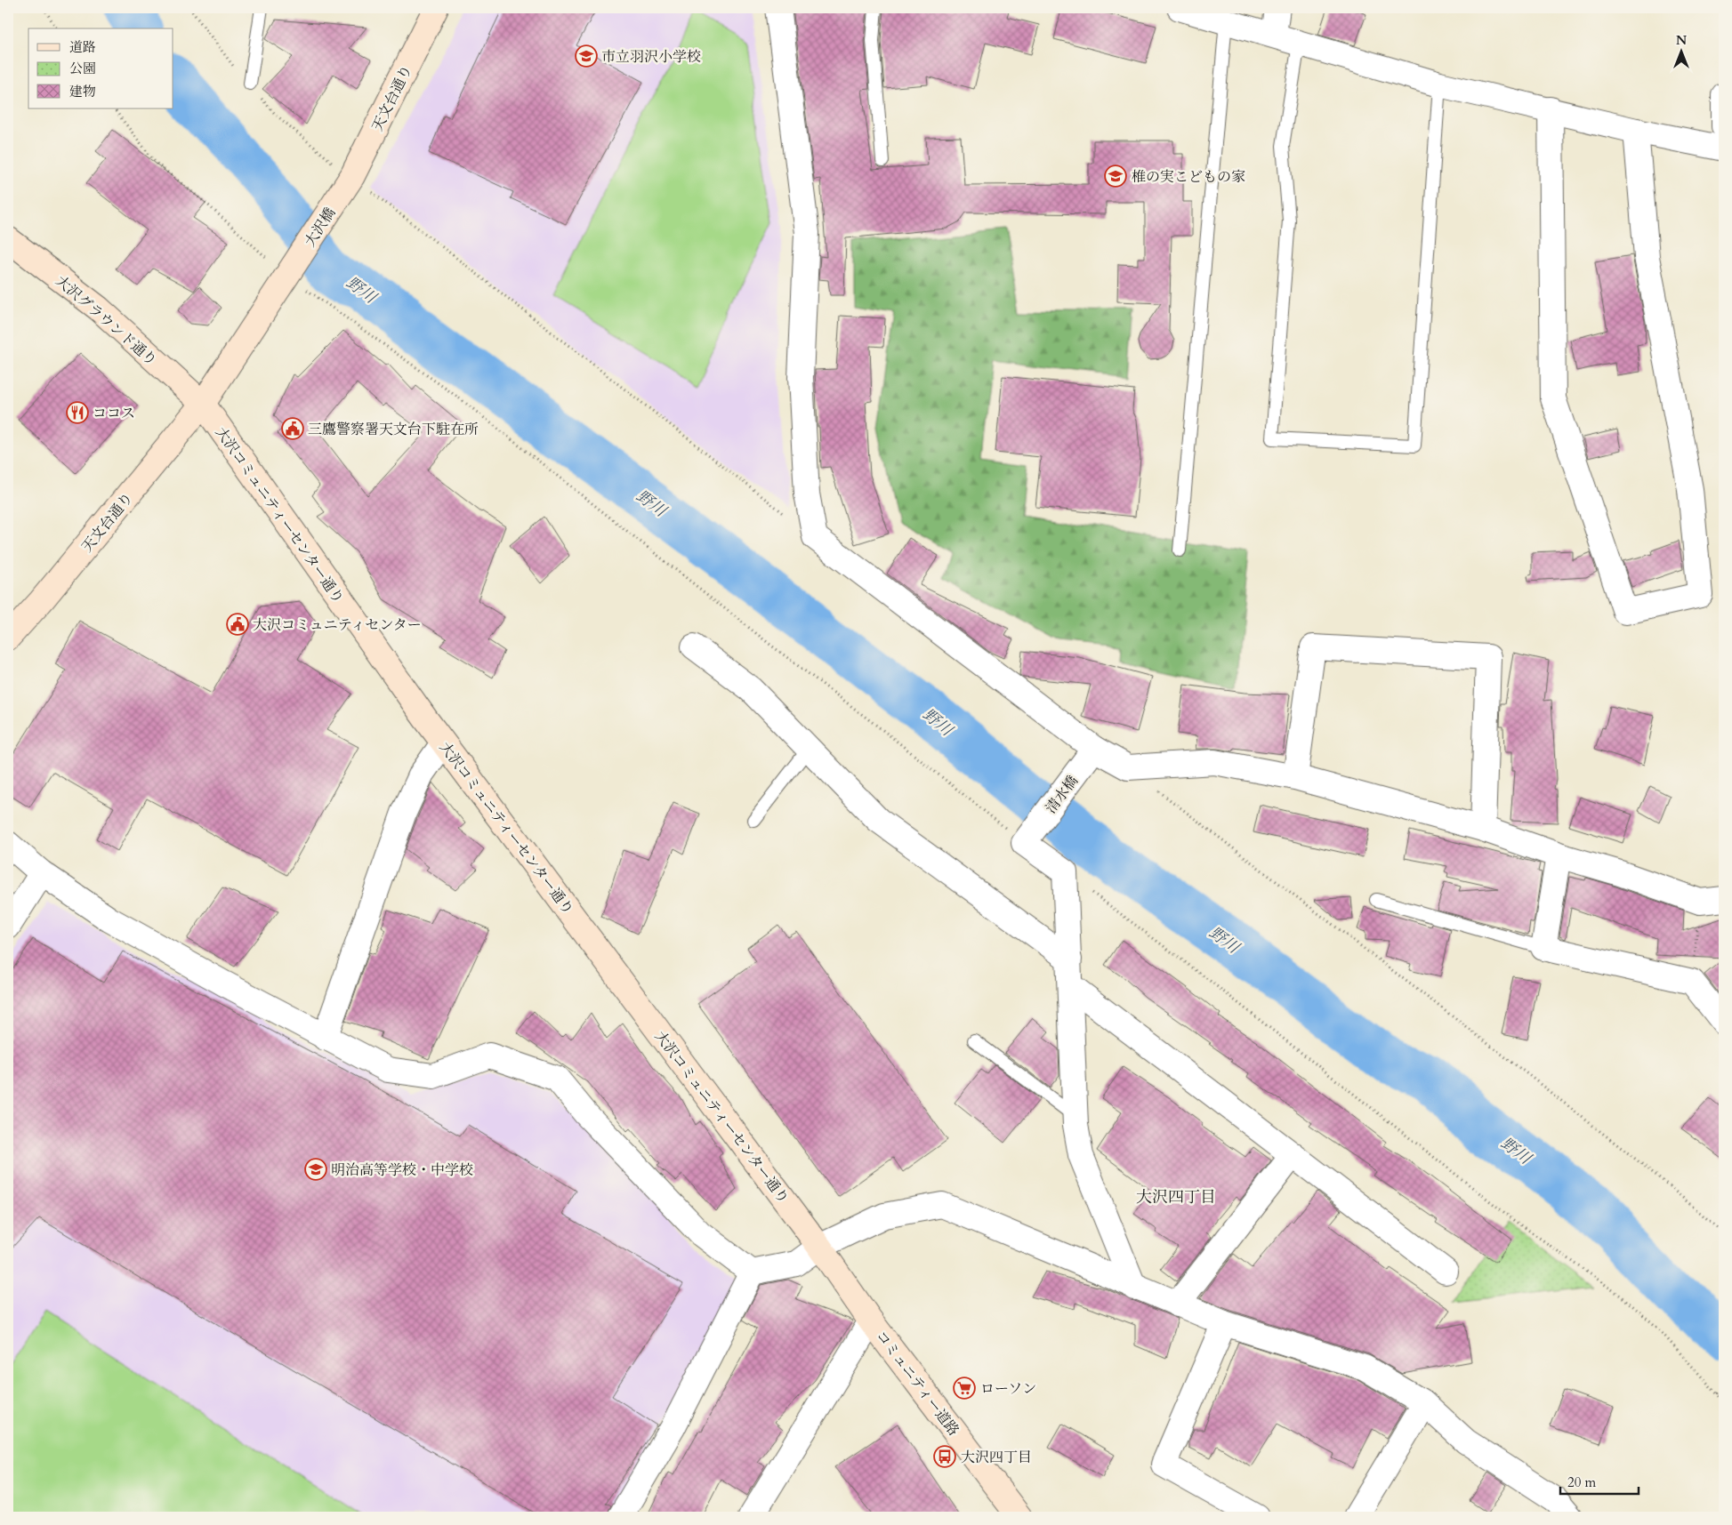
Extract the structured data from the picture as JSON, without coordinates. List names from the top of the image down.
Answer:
{
  "streets": {
    "street": [
      "天文台通り",
      "大沢橋",
      "大沢グラウンド通り",
      "大沢コミュニティーセンター通り",
      "清水橋",
      "コミュニティー道路"
    ]
  },
  "crossings": [
    ["天文台通り", "大沢橋"],
    ["天文台通り", "大沢グラウンド通り"],
    ["天文台通り", "大沢コミュニティーセンター通り"],
    ["大沢橋", "大沢グラウンド通り"],
    ["大沢橋", "大沢コミュニティーセンター通り"],
    ["大沢グラウンド通り", "大沢コミュニティーセンター通り"],
    ["大沢コミュニティーセンター通り", "コミュニティー道路"]
  ],
  "districts": ["大沢四丁目"],
  "water": ["野川"],
  "places": {
    "school or university": ["市立羽沢小学校", "椎の実こどもの家", "明治高等学校・中学校"],
    "restaurant": ["ココス"],
    "public building": ["三鷹警察署天文台下駐在所", "大沢コミュニティセンター"],
    "supermarket": ["ローソン"],
    "bus stop": ["大沢四丁目"]
  },
  "legend": ["道路", "公園", "建物"],
  "scale_bar": "20 m",
  "north": "top"
}
